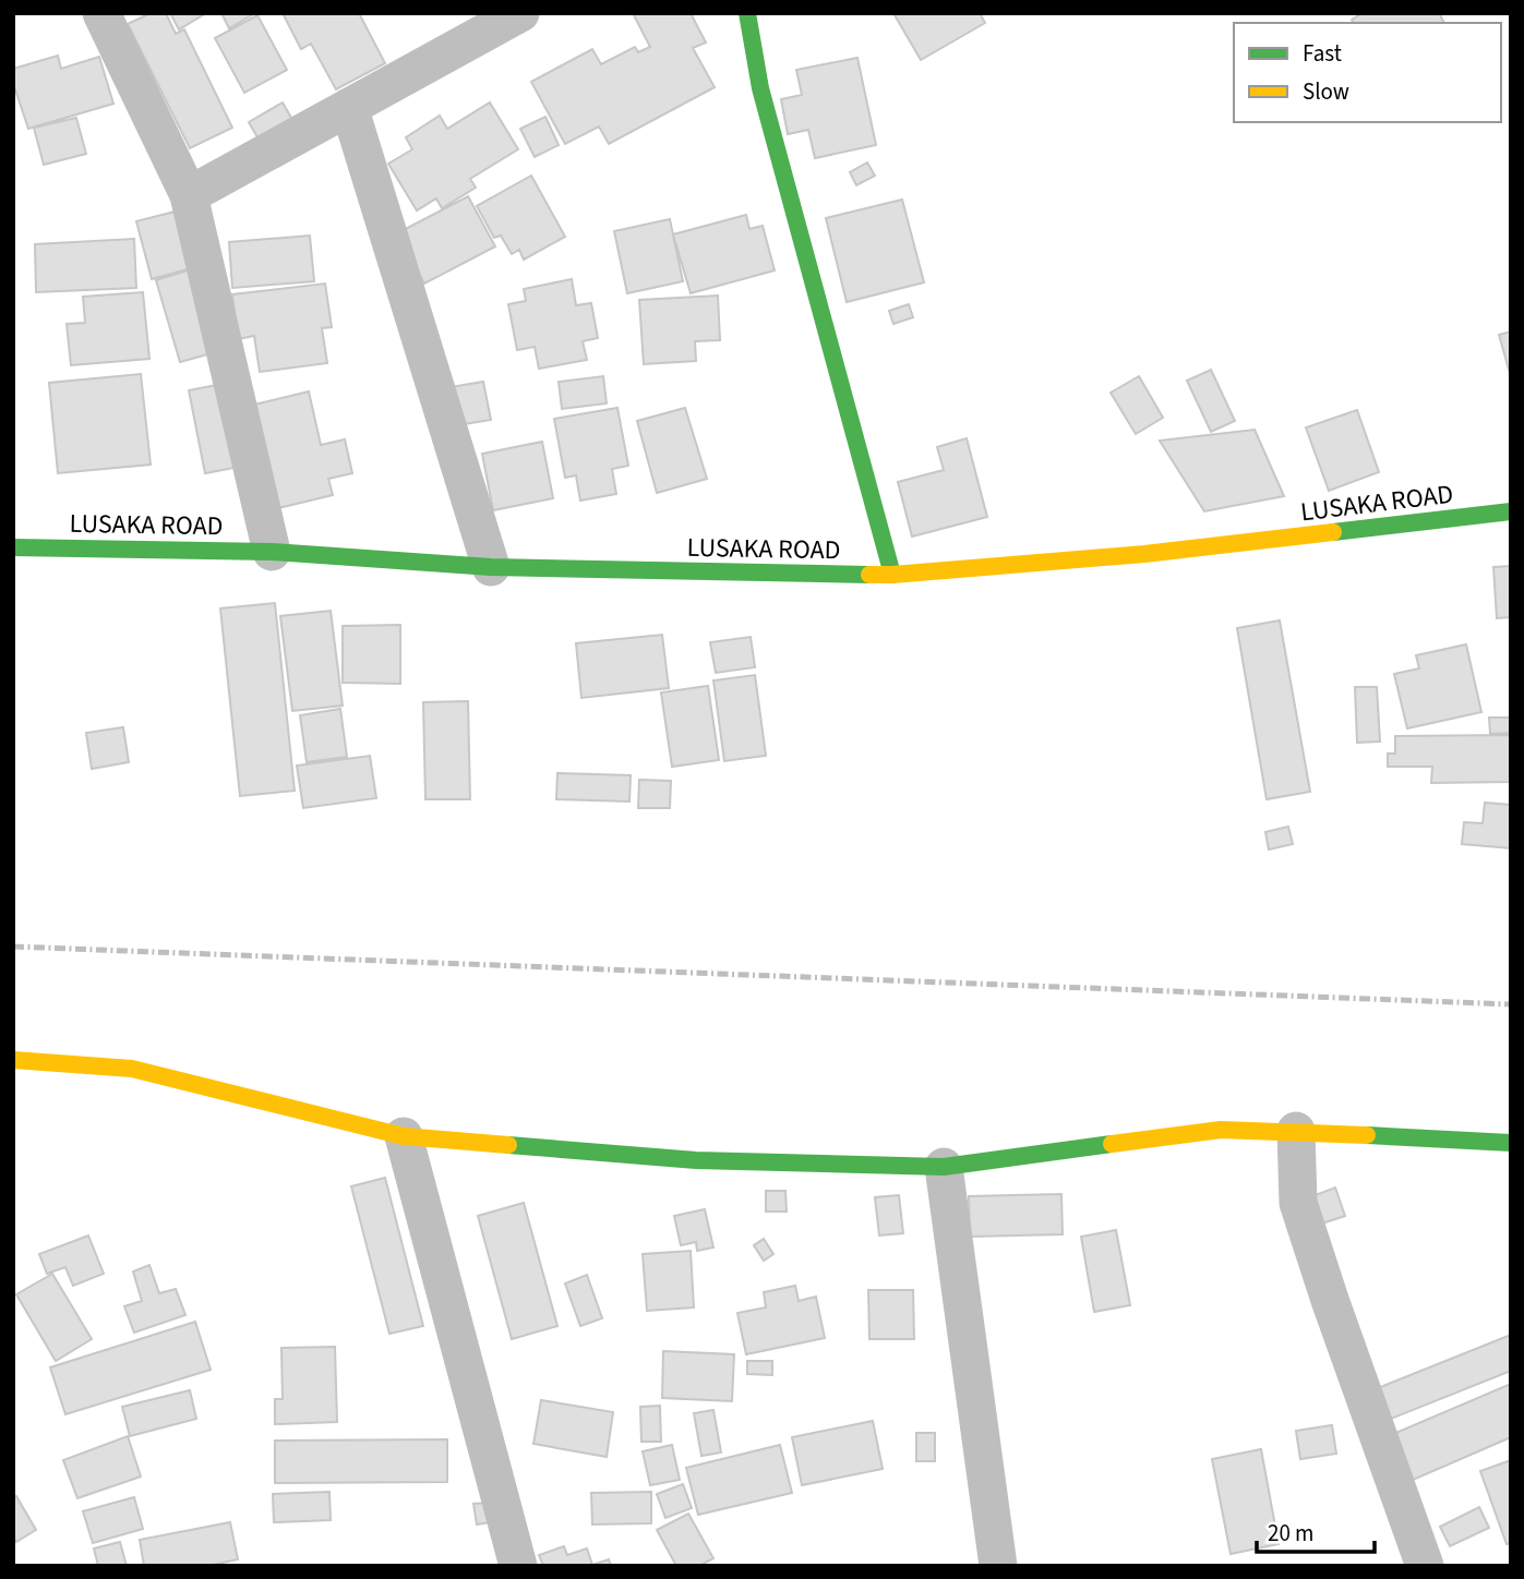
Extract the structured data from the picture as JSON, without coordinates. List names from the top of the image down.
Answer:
{
  "streets": {
    "street": ["LUSAKA ROAD"]
  },
  "legend": ["Fast", "Slow"],
  "scale_bar": "20 m"
}
